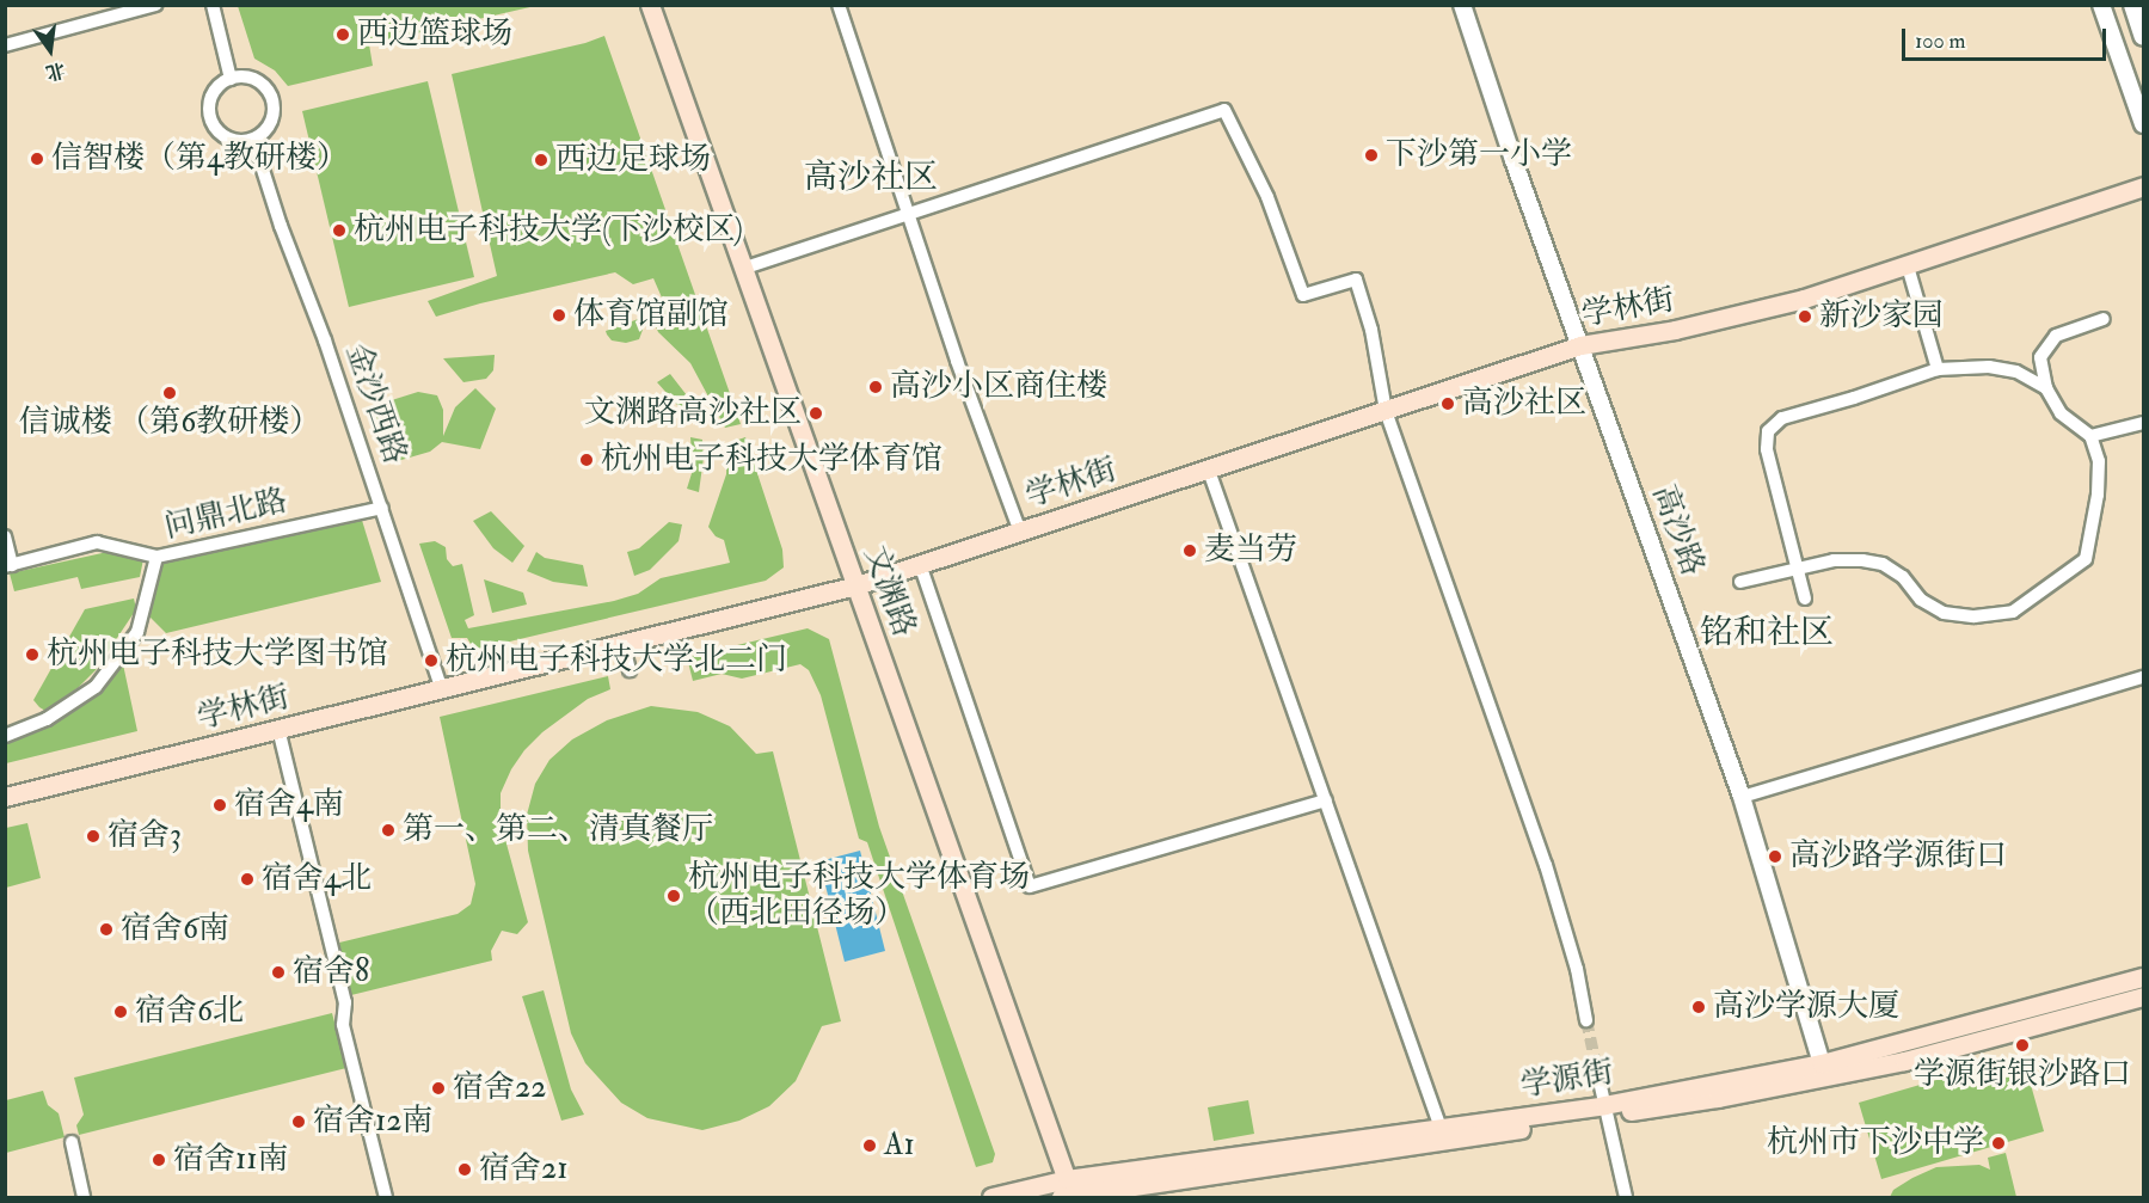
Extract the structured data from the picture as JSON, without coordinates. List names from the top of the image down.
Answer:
{
  "streets": {
    "main road": ["学林街", "文渊路", "学源街"],
    "street": ["金沙西路", "问鼎北路", "高沙路"]
  },
  "crossings": [
    ["学林街", "金沙西路"],
    ["学林街", "高沙路"],
    ["学林街", "文渊路"],
    ["金沙西路", "问鼎北路"],
    ["高沙路", "学源街"],
    ["文渊路", "学源街"]
  ],
  "districts": ["高沙社区", "铭和社区"],
  "places": [
    "西边篮球场",
    "下沙第一小学",
    "信智楼（第4教研楼）",
    "西边足球场",
    "杭州电子科技大学(下沙校区)",
    "体育馆副馆",
    "新沙家园",
    "高沙小区商住楼",
    "信诚楼 （第6教研楼）",
    "高沙社区",
    "文渊路高沙社区",
    "杭州电子科技大学体育馆",
    "麦当劳",
    "杭州电子科技大学图书馆",
    "杭州电子科技大学北二门",
    "宿舍4南",
    "第一、第二、清真餐厅",
    "宿舍3",
    "高沙路学源街口",
    "宿舍4北",
    "杭州电子科技大学体育场 （西北田径场）",
    "宿舍6南",
    "宿舍8",
    "高沙学源大厦",
    "宿舍6北",
    "学源街银沙路口",
    "宿舍22",
    "宿舍12南",
    "杭州市下沙中学",
    "A1",
    "宿舍11南",
    "宿舍21"
  ],
  "scale_bar": "100 m",
  "north": "bottom"
}
